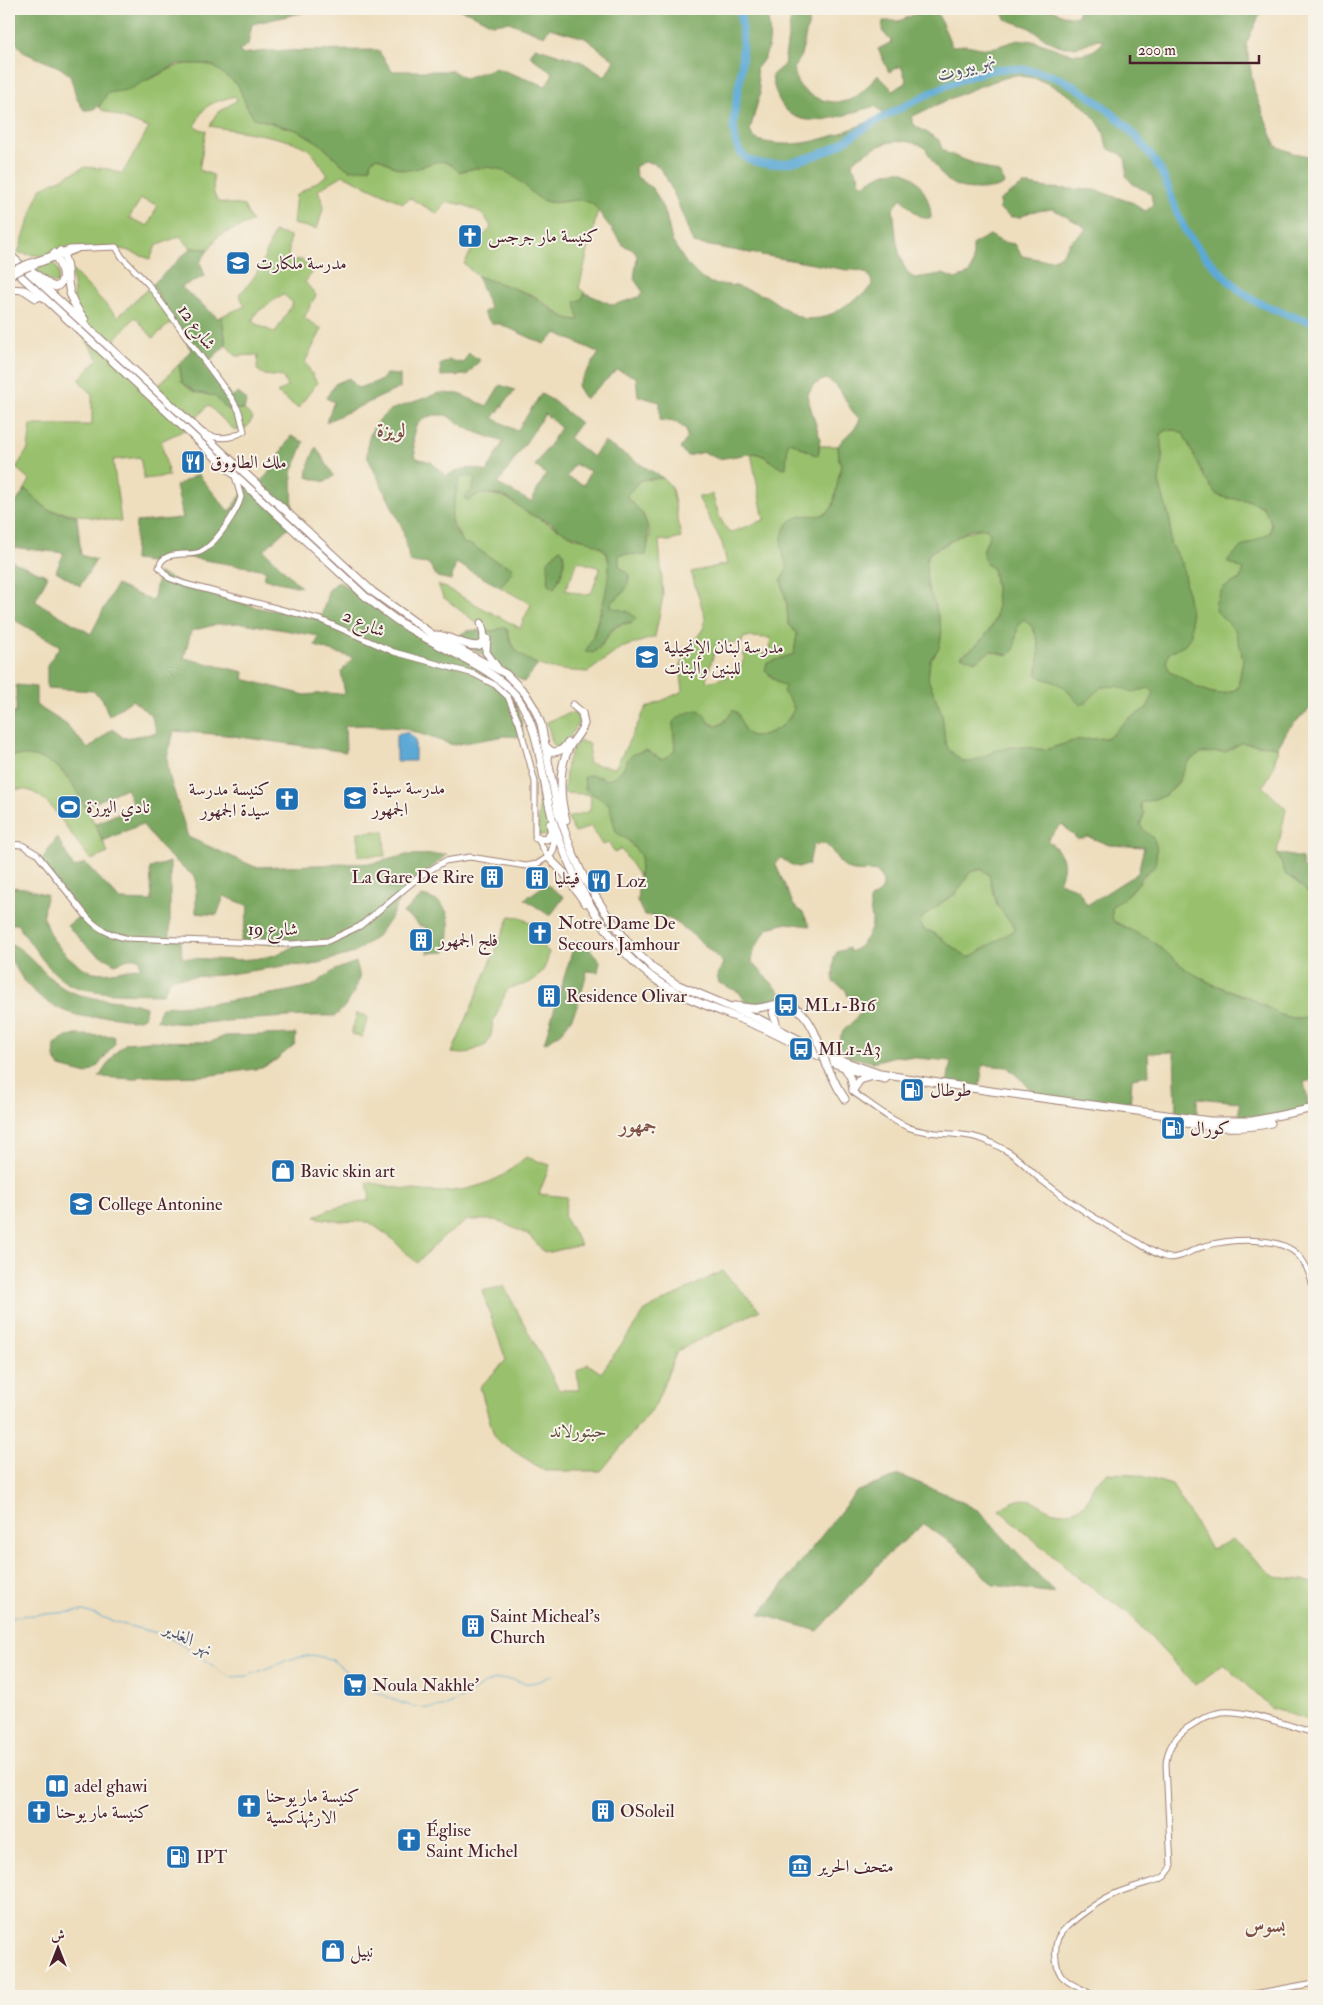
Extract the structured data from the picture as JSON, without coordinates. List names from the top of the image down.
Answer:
{
  "streets": {
    "main road": ["شارع 12", "شارع 2", "شارع 19"]
  },
  "districts": ["لويزة", "جمهور", "بسوس"],
  "water": ["نهر بيروت", "نهر الغدير"],
  "parks": ["حبتورلاند"],
  "places": {
    "church": [
      "كنيسة مار جرجس",
      "كنيسة مدرسة سيدة الجمهور",
      "Notre Dame De Secours Jamhour",
      "كنيسة مار يوحنا الارثهذكسية",
      "كنيسة مار يوحنا",
      "Église Saint Michel"
    ],
    "school or university": [
      "مدرسة ملكارت",
      "مدرسة لبنان الإنجيلية للبنين والبنات",
      "مدرسة سيدة الجمهور",
      "College Antonine"
    ],
    "restaurant": ["ملك الطاووق", "Loz"],
    "sports": ["نادي اليرزة"],
    "building": [
      "La Gare De Rire",
      "فيتليا",
      "فلج الجمهور",
      "Residence Olivar",
      "Saint Micheal's Church",
      "OSoleil"
    ],
    "bus stop": ["ML1-B16", "ML1-A3"],
    "fuel station": ["طوطال", "كورال", "IPT"],
    "shop": ["Bavic skin art", "نبيل"],
    "supermarket": ["Noula Nakhle'"],
    "library": ["adel ghawi"],
    "museum": ["متحف الحرير"]
  },
  "scale_bar": "200 m",
  "north": "top"
}
